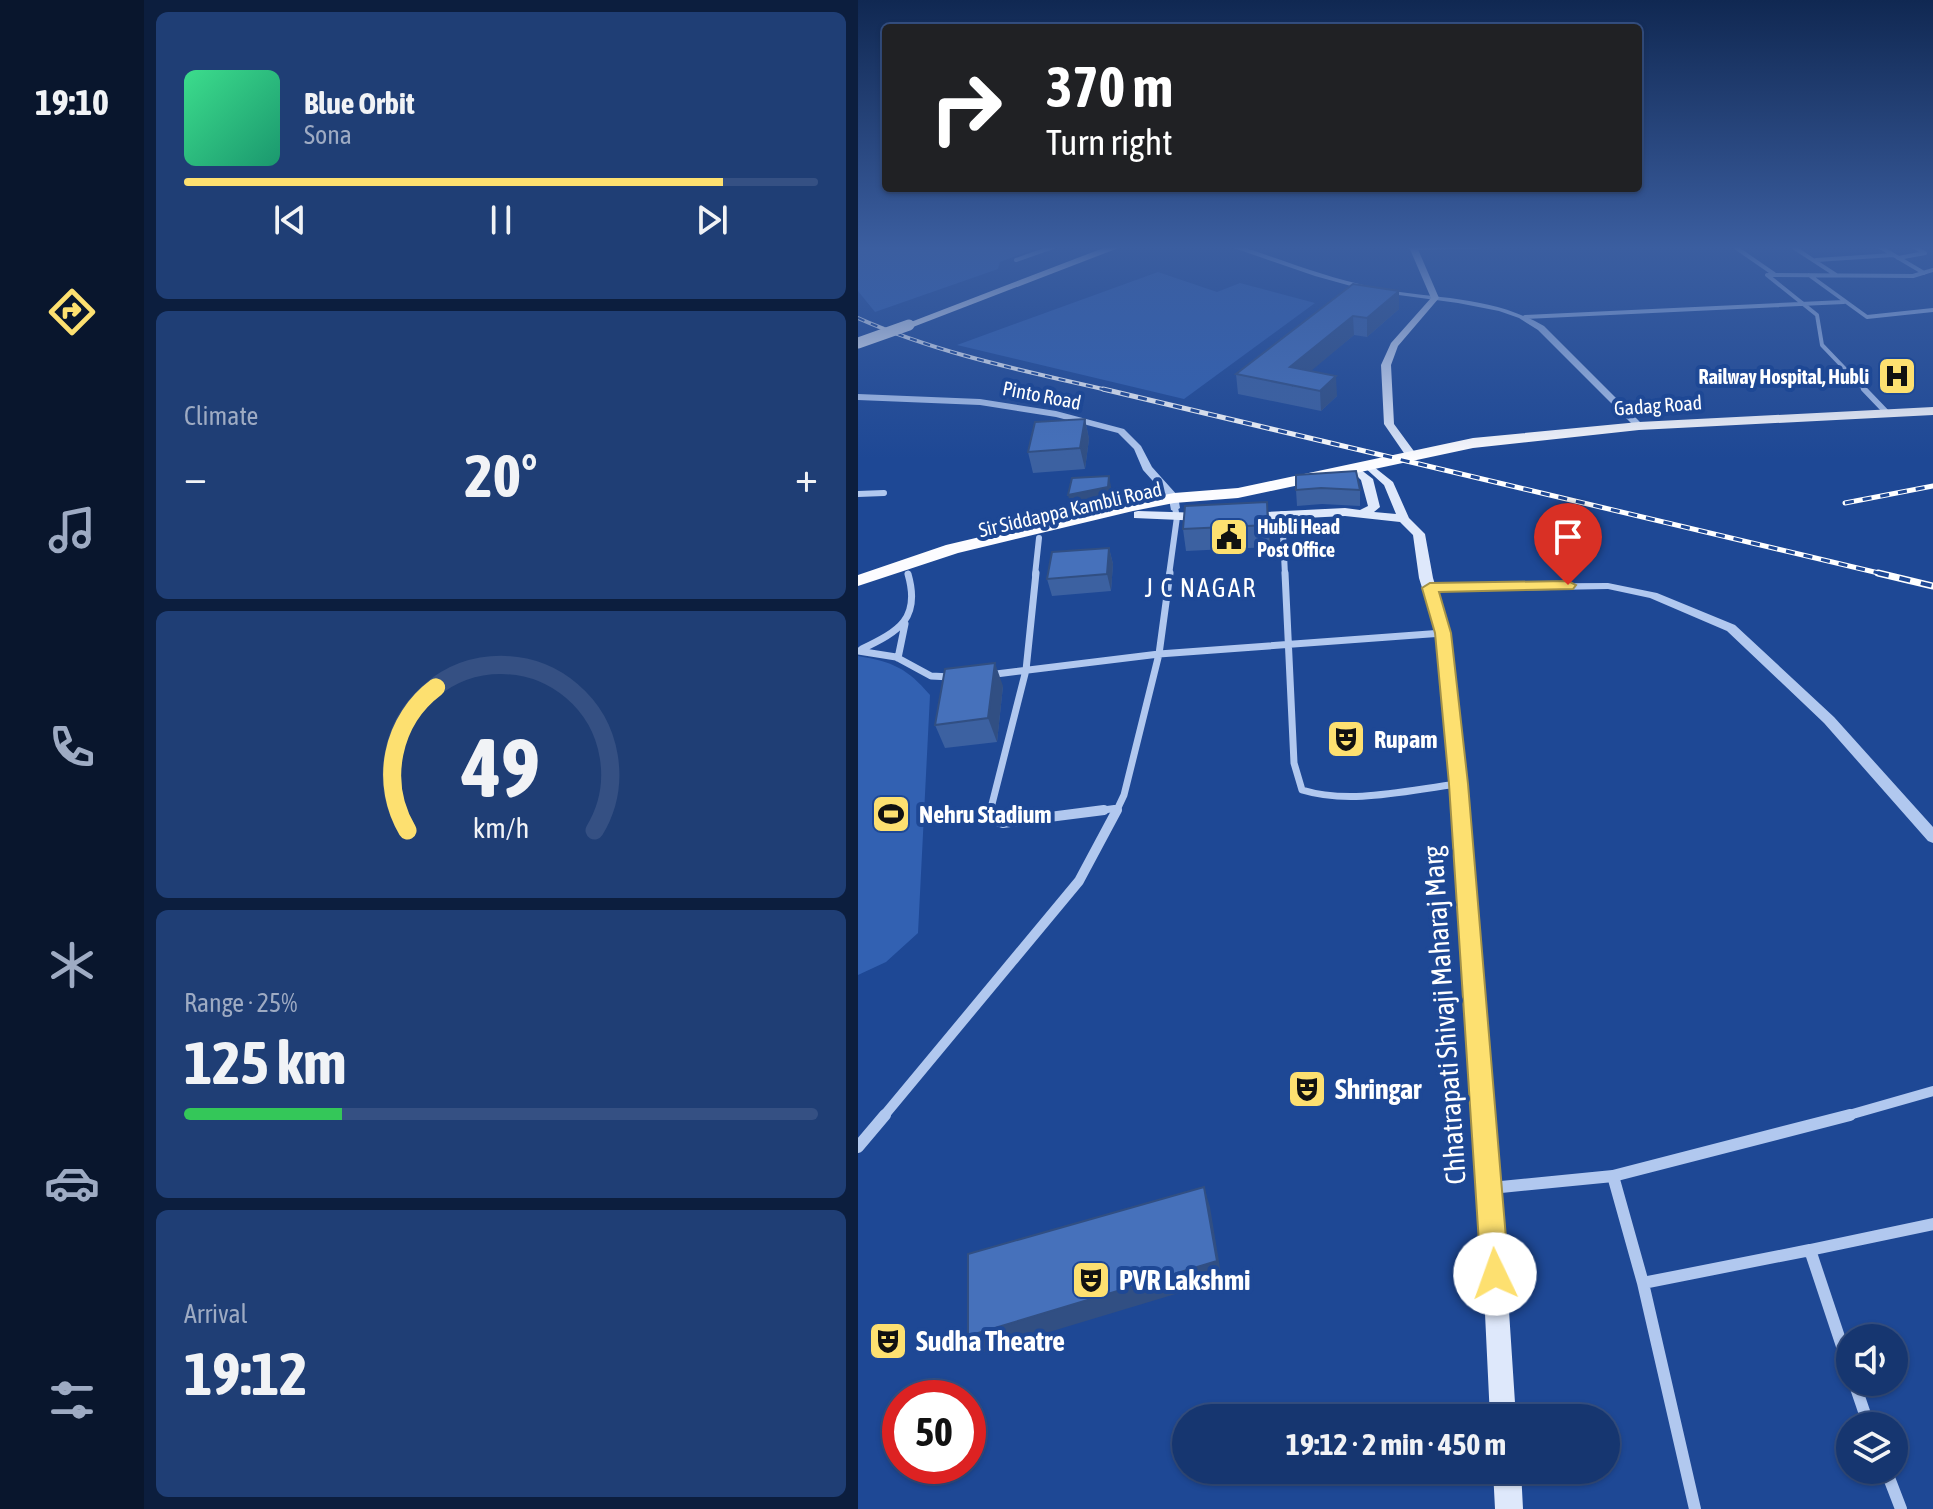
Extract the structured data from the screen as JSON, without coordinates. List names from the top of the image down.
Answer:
{
  "streets": {
    "highway": ["Gadag Road", "Sir Siddappa Kambli Road"],
    "main road": ["Chhatrapati Shivaji Maharaj Marg"],
    "street": ["Pinto Road"]
  },
  "crossings": [
    ["Pinto Road", "Gadag Road"],
    ["Pinto Road", "Sir Siddappa Kambli Road"],
    ["Gadag Road", "Sir Siddappa Kambli Road"],
    ["Gadag Road", "Chhatrapati Shivaji Maharaj Marg"]
  ],
  "districts": ["J C NAGAR"],
  "places": {
    "hospital": ["Railway Hospital, Hubli"],
    "public building": ["Hubli Head Post Office"],
    "theatre": [
      "Rupam",
      "Shringar",
      "PVR Lakshmi",
      "Sudha Theatre"
    ],
    "sports": ["Nehru Stadium"]
  },
  "page": {
    "tabs": "19:10",
    "turn": ["370 m", "Turn right"],
    "song": ["Blue Orbit", "Sona"],
    "tile": [
      "Climate",
      ["Range · 25%", "125 km"],
      ["Arrival", "19:12"]
    ],
    "heat": ["−", "20°", "+"],
    "limit": "50",
    "trip": "19:12 · 2 min · 450 m",
    "gauge": ["49", "km/h"]
  }
}
